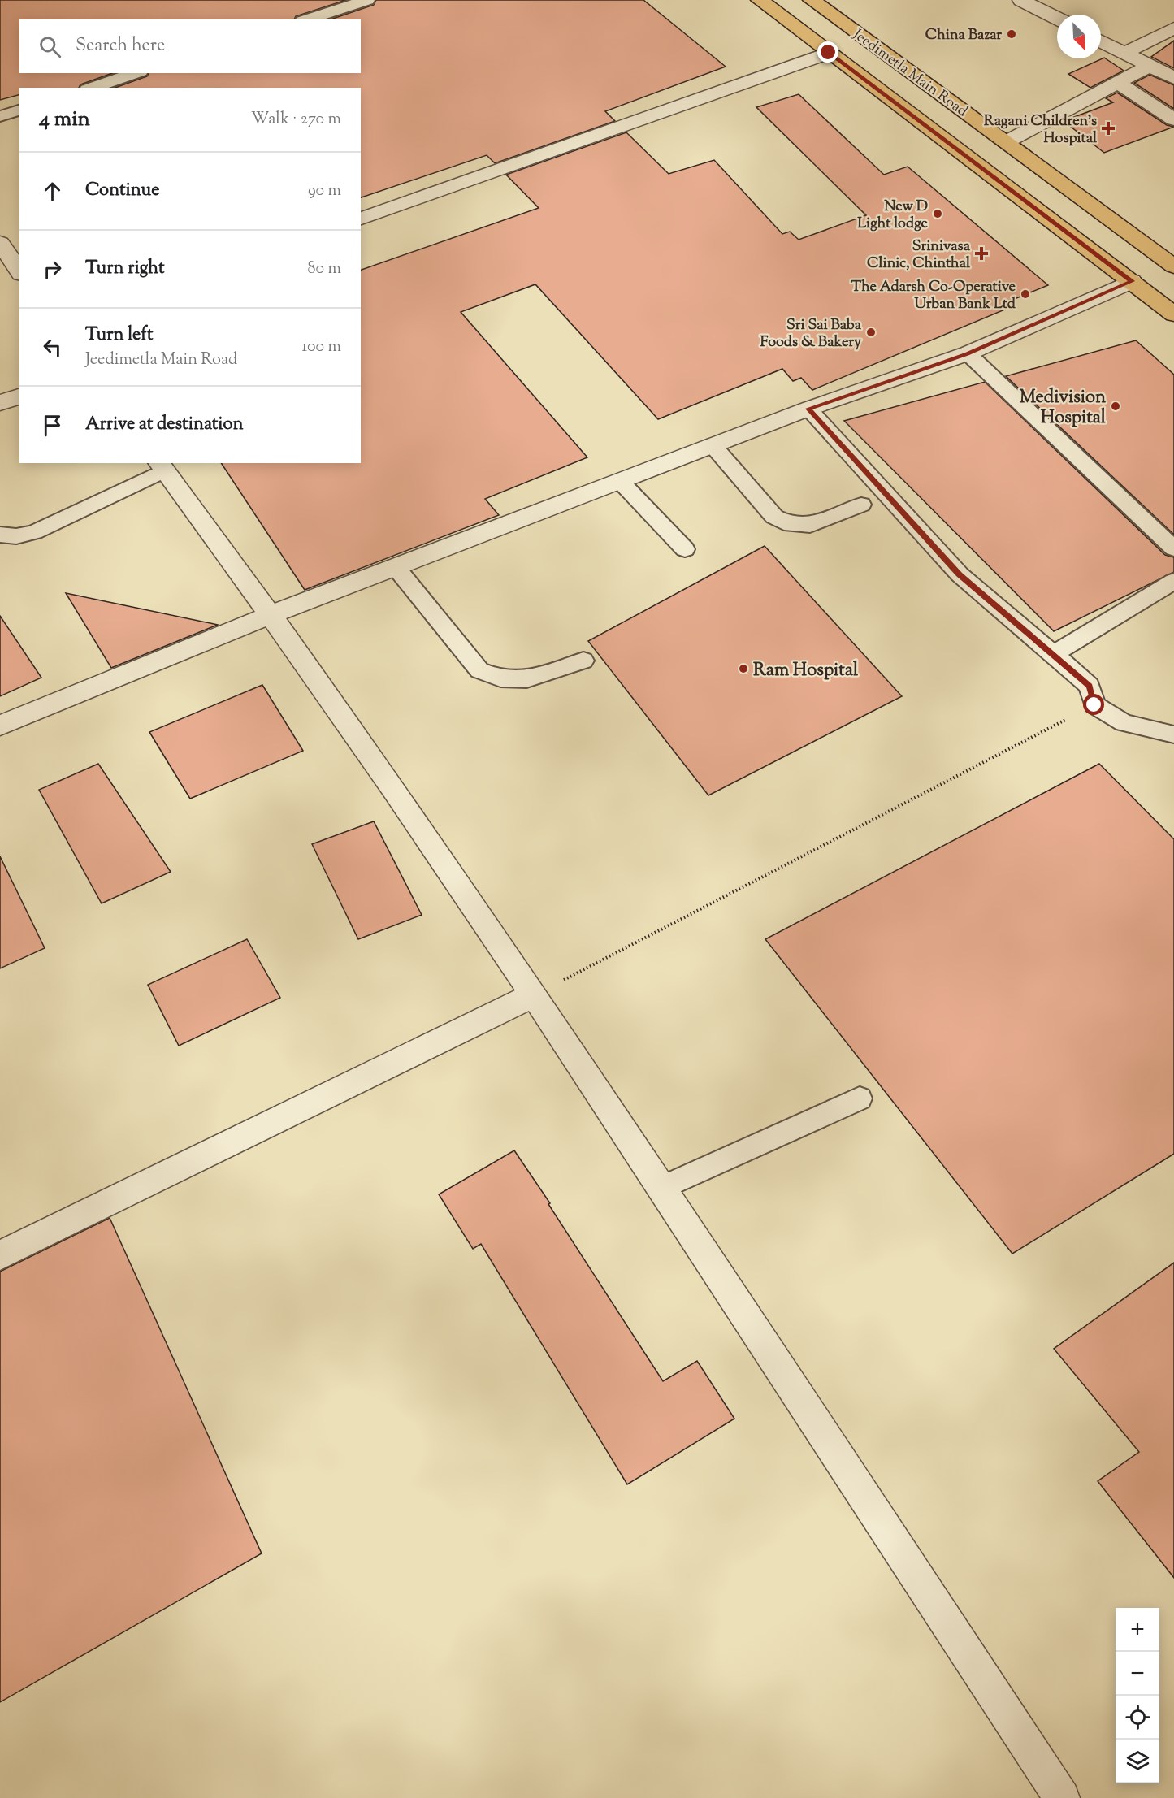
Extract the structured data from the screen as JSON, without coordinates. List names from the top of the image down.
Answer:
{
  "streets": {
    "main road": ["Jeedimetla Main Road"]
  },
  "places": {
    "other": [
      "China Bazar",
      "New D Light lodge",
      "The Adarsh Co-Operative Urban Bank Ltd",
      "Sri Sai Baba Foods & Bakery",
      "Medivision Hospital",
      "Ram Hospital"
    ],
    "health": ["Ragani Children's Hospital", "Srinivasa Clinic, Chinthal"]
  },
  "north": "bottom right",
  "page": {
    "search": "Search here",
    "heading": ["4 min", "Walk · 270 m"],
    "list": [
      ["Continue", "90 m"],
      ["Turn right", "80 m"],
      ["Turn left", "Jeedimetla Main Road", "100 m"],
      "Arrive at destination"
    ],
    "map_buttons": ["+", "−"]
  }
}
